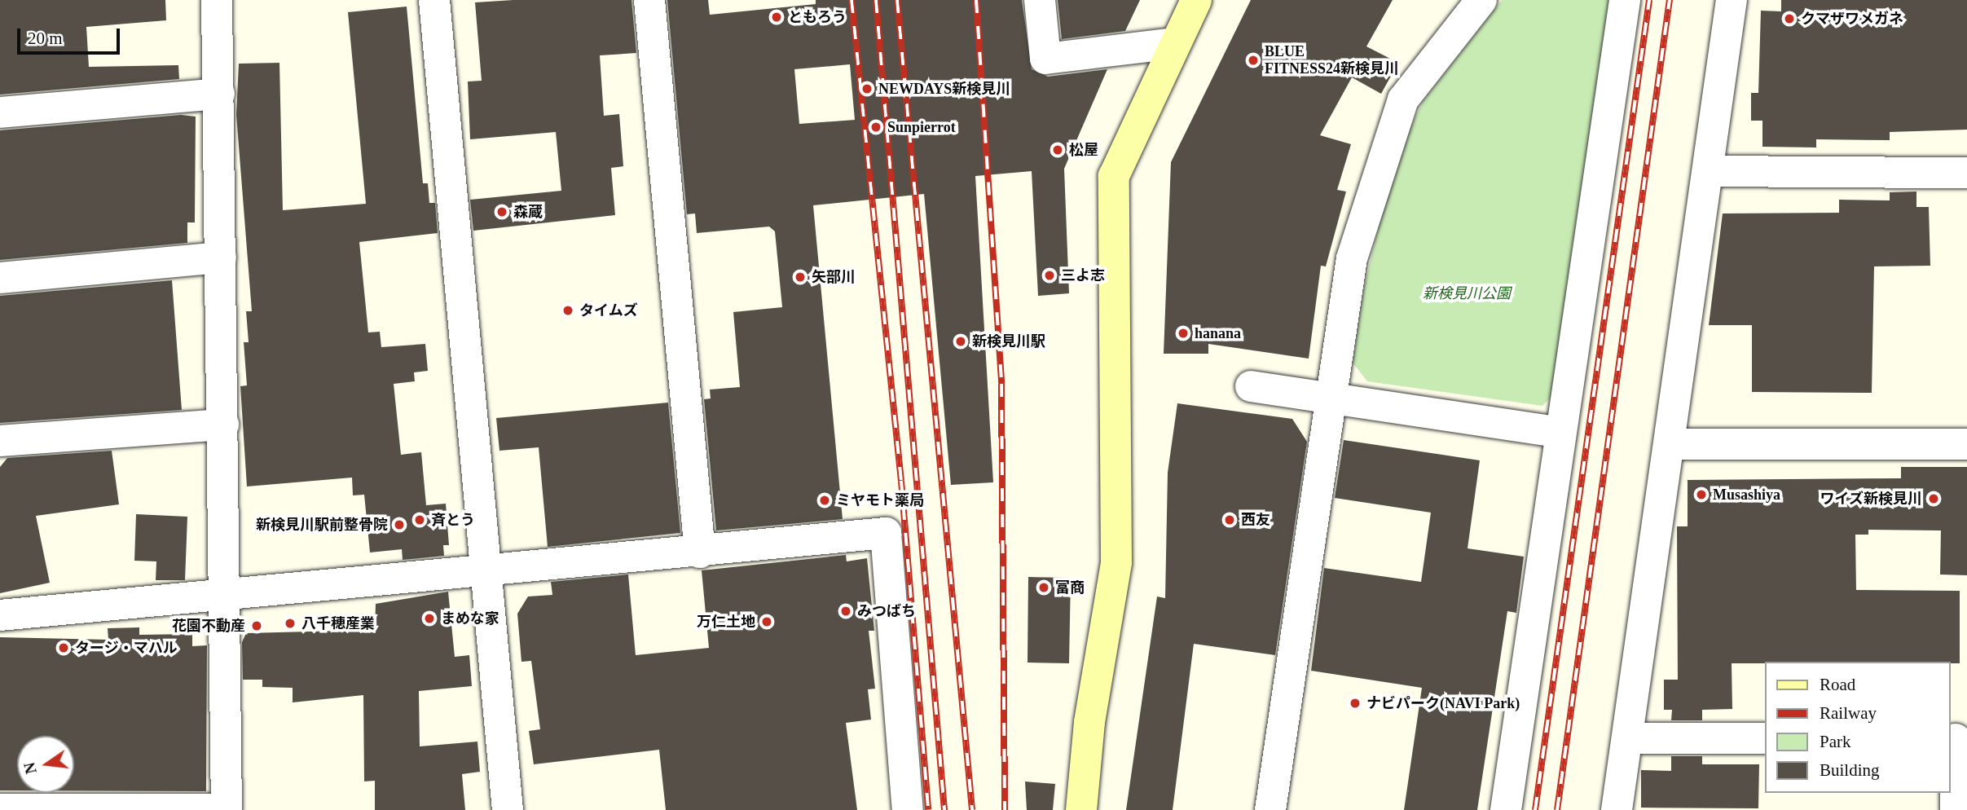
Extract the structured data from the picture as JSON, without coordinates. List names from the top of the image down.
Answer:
{
  "parks": ["新検見川公園"],
  "places": [
    "ともろう",
    "クマザワメガネ",
    "BLUE FITNESS24新検見川",
    "NEWDAYS新検見川",
    "Sunpierrot",
    "松屋",
    "森蔵",
    "三よ志",
    "矢部川",
    "タイムズ",
    "hanana",
    "新検見川駅",
    "Musashiya",
    "ワイズ新検見川",
    "ミヤモト薬局",
    "斉とう",
    "西友",
    "新検見川駅前整骨院",
    "富商",
    "みつばち",
    "まめな家",
    "万仁土地",
    "八千穂産業",
    "花園不動産",
    "タージ・マハル",
    "ナビパーク(NAVI Park)"
  ],
  "legend": [
    "Road",
    "Railway",
    "Park",
    "Building"
  ],
  "scale_bar": "20 m",
  "north": "left"
}
